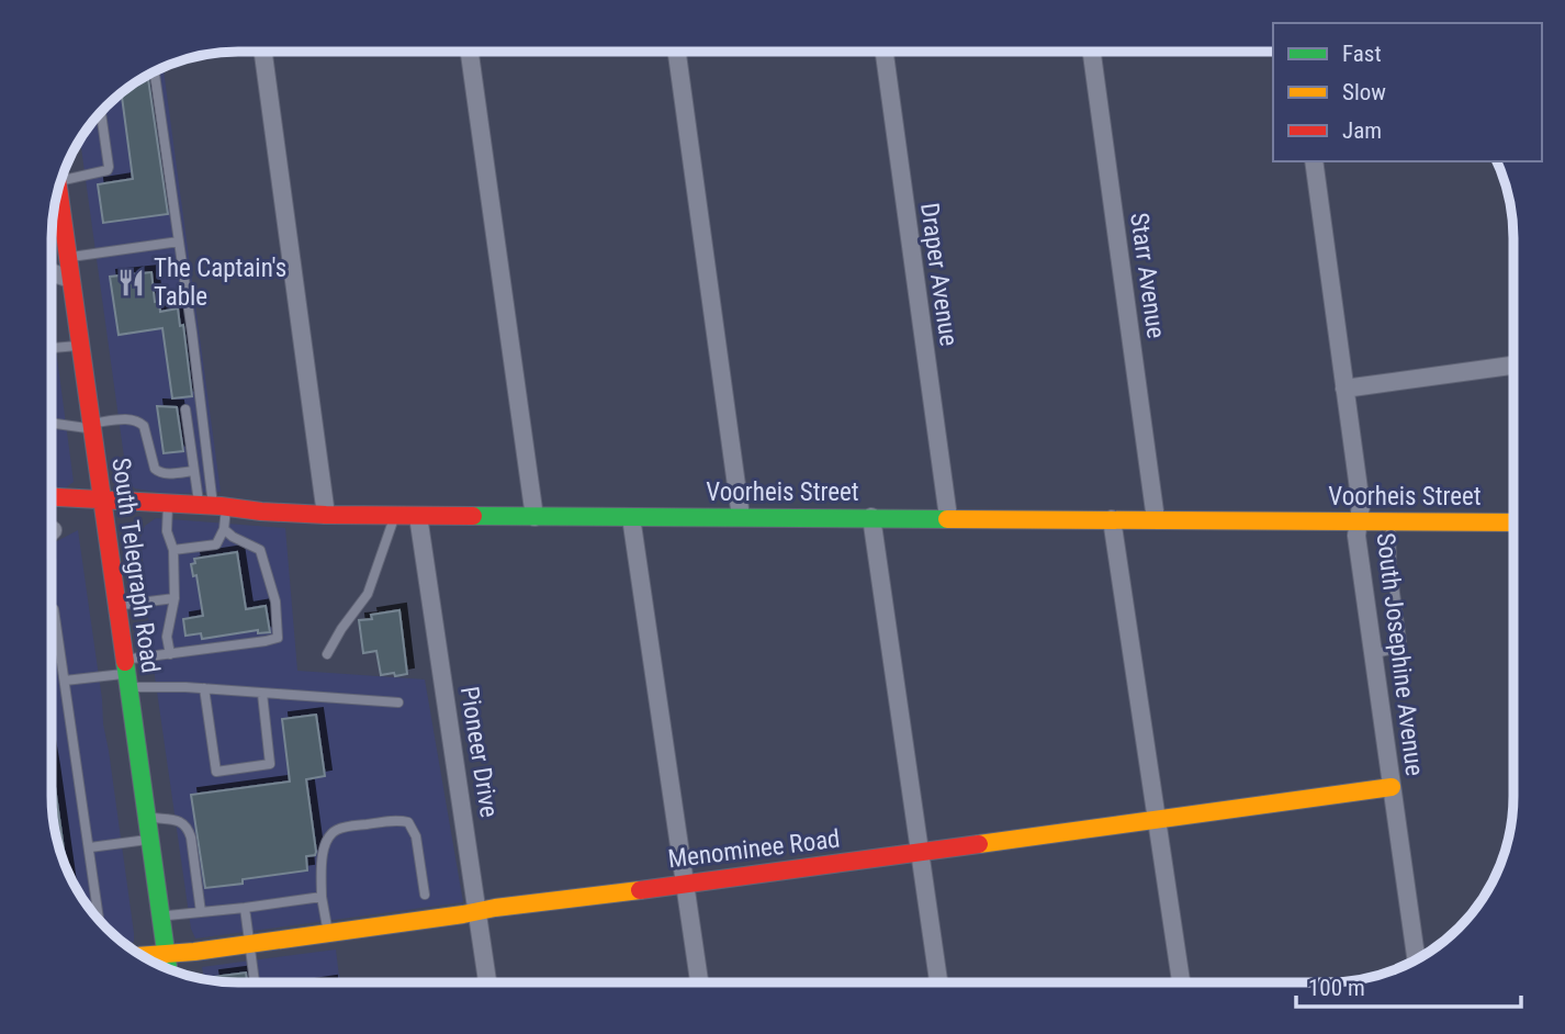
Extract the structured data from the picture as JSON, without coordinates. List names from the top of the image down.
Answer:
{
  "streets": {
    "main road": ["Voorheis Street", "South Telegraph Road", "Menominee Road"],
    "street": [
      "Draper Avenue",
      "Starr Avenue",
      "South Josephine Avenue",
      "Pioneer Drive"
    ]
  },
  "crossings": [
    ["Draper Avenue", "Voorheis Street"],
    ["Starr Avenue", "Voorheis Street"],
    ["Voorheis Street", "South Telegraph Road"],
    ["Voorheis Street", "South Josephine Avenue"],
    ["Voorheis Street", "Pioneer Drive"],
    ["South Telegraph Road", "Menominee Road"],
    ["South Josephine Avenue", "Menominee Road"],
    ["Pioneer Drive", "Menominee Road"]
  ],
  "places": {
    "restaurant": ["The Captain's Table"]
  },
  "legend": ["Fast", "Slow", "Jam"],
  "scale_bar": "100 m"
}
